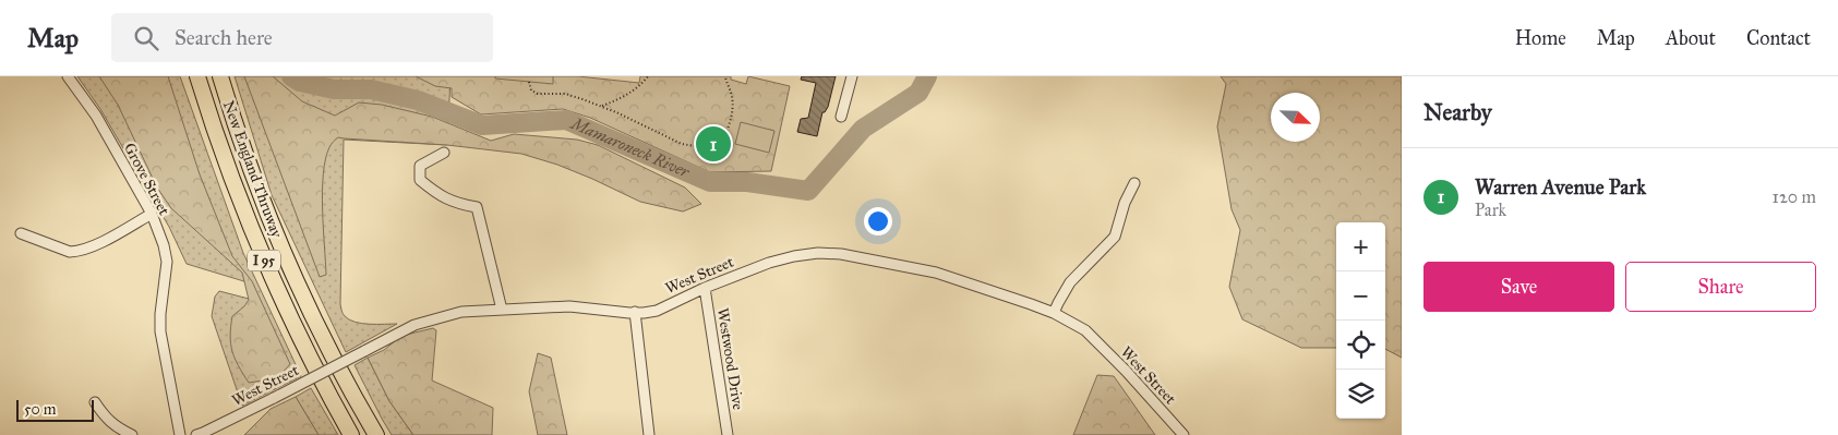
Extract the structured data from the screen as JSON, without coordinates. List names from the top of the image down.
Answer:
{
  "streets": {
    "highway": ["New England Thruway", "I 95"],
    "street": ["Grove Street", "West Street", "Westwood Drive"]
  },
  "crossings": [
    ["West Street", "Westwood Drive"]
  ],
  "water": ["Mamaroneck River"],
  "scale_bar": "50 m",
  "north": "bottom right",
  "page": {
    "header": "Map",
    "search": "Search here",
    "nav": [
      "Home",
      "Map",
      "About",
      "Contact"
    ],
    "heading": "Nearby",
    "pins": "1",
    "list": [
      {
        "mark": "1",
        "name": "Warren Avenue Park",
        "note": "Park",
        "value": "120 m"
      }
    ],
    "map_buttons": ["+", "−"],
    "buttons": ["Save", "Share"],
    "scale": "50 m"
  }
}
